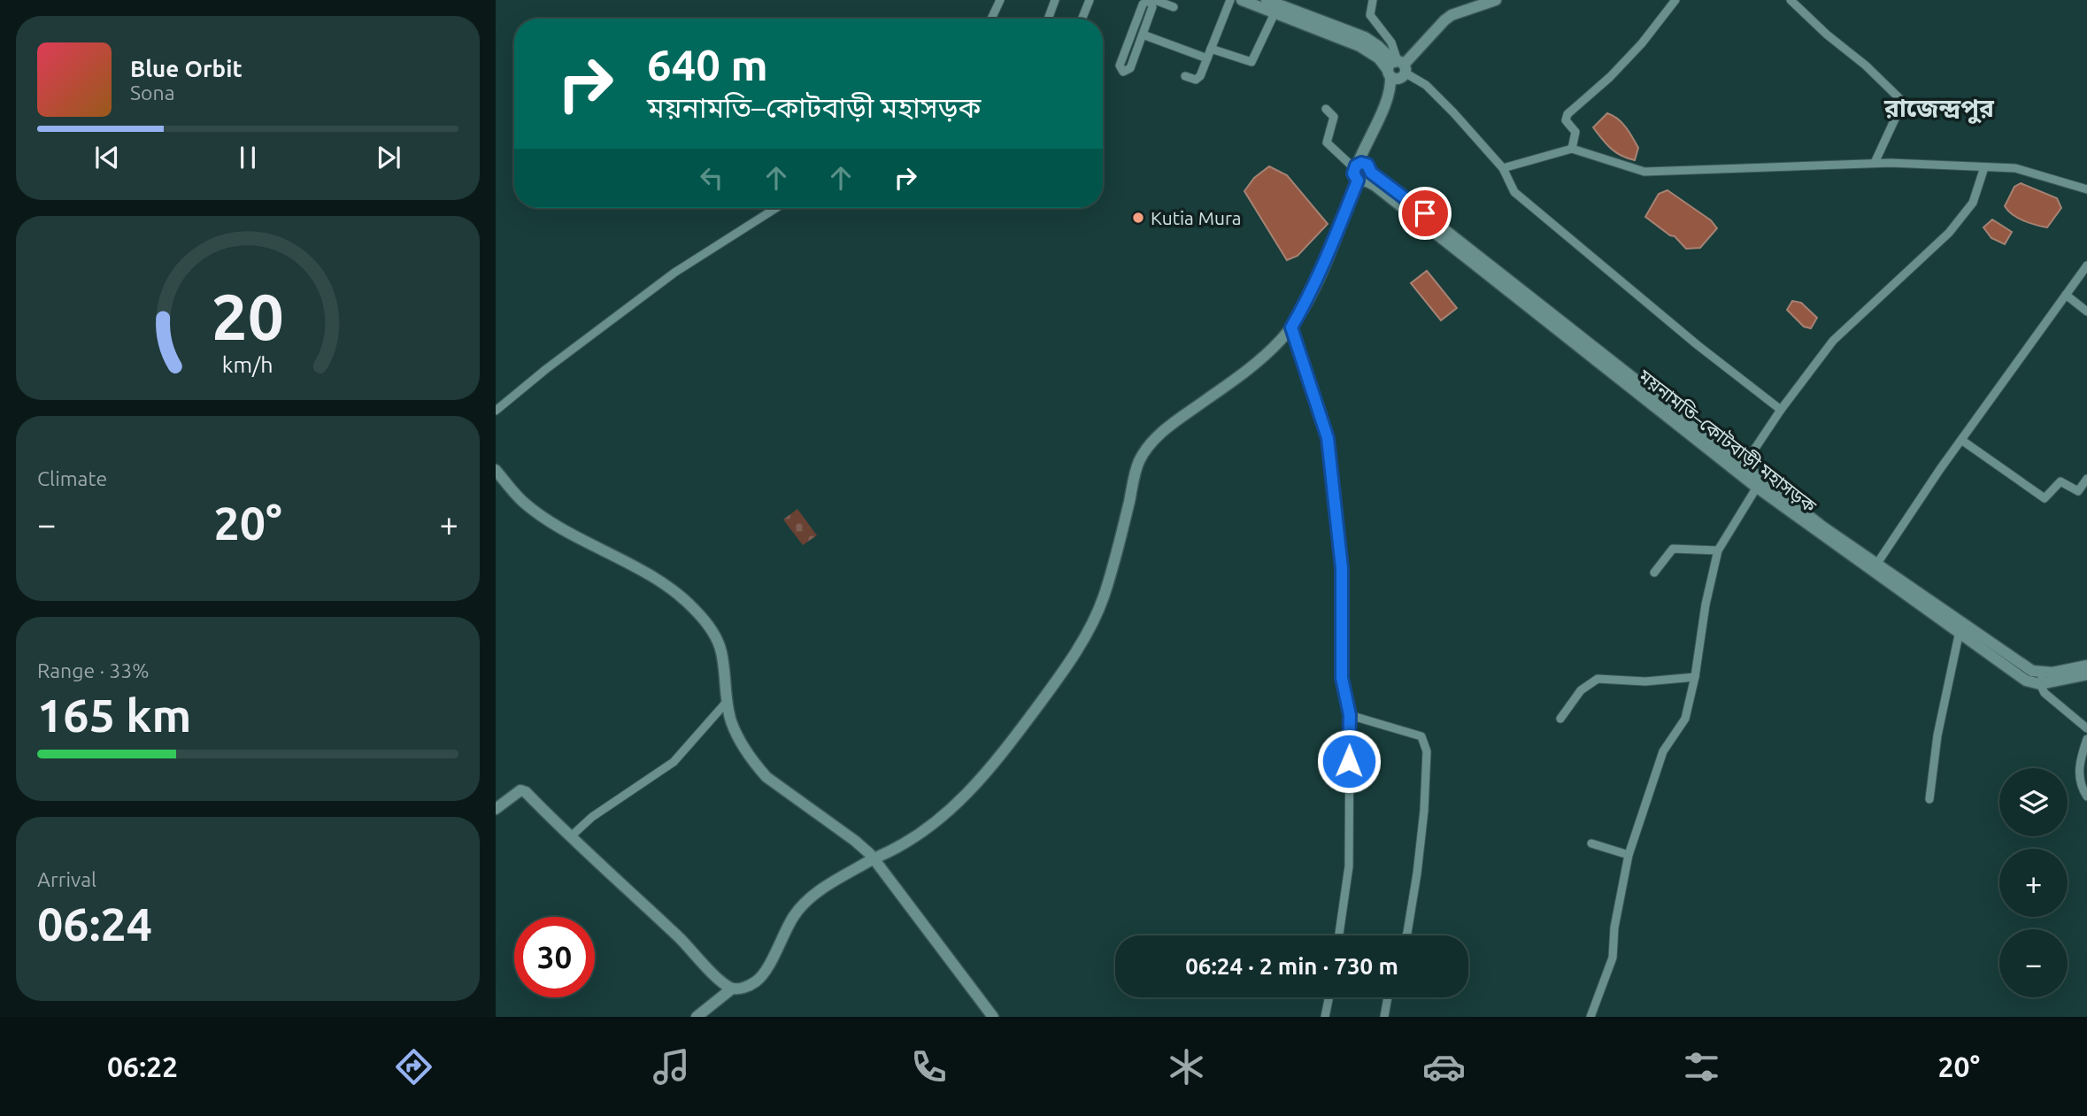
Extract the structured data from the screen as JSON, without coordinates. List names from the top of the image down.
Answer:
{
  "streets": {
    "main road": ["ময়নামতি–কোটবাড়ী মহাসড়ক"]
  },
  "districts": ["রাজেন্দ্রপুর"],
  "places": ["Kutia Mura"],
  "page": {
    "turn": ["640 m", "ময়নামতি–কোটবাড়ী মহাসড়ক"],
    "song": ["Blue Orbit", "Sona"],
    "tile": [
      "Climate",
      ["Range · 33%", "165 km"],
      ["Arrival", "06:24"]
    ],
    "heat": ["−", "20°", "+"],
    "map_buttons": ["+", "−"],
    "limit": "30",
    "trip": "06:24 · 2 min · 730 m",
    "tabs": ["06:22", "20°"],
    "gauge": ["20", "km/h"]
  }
}
